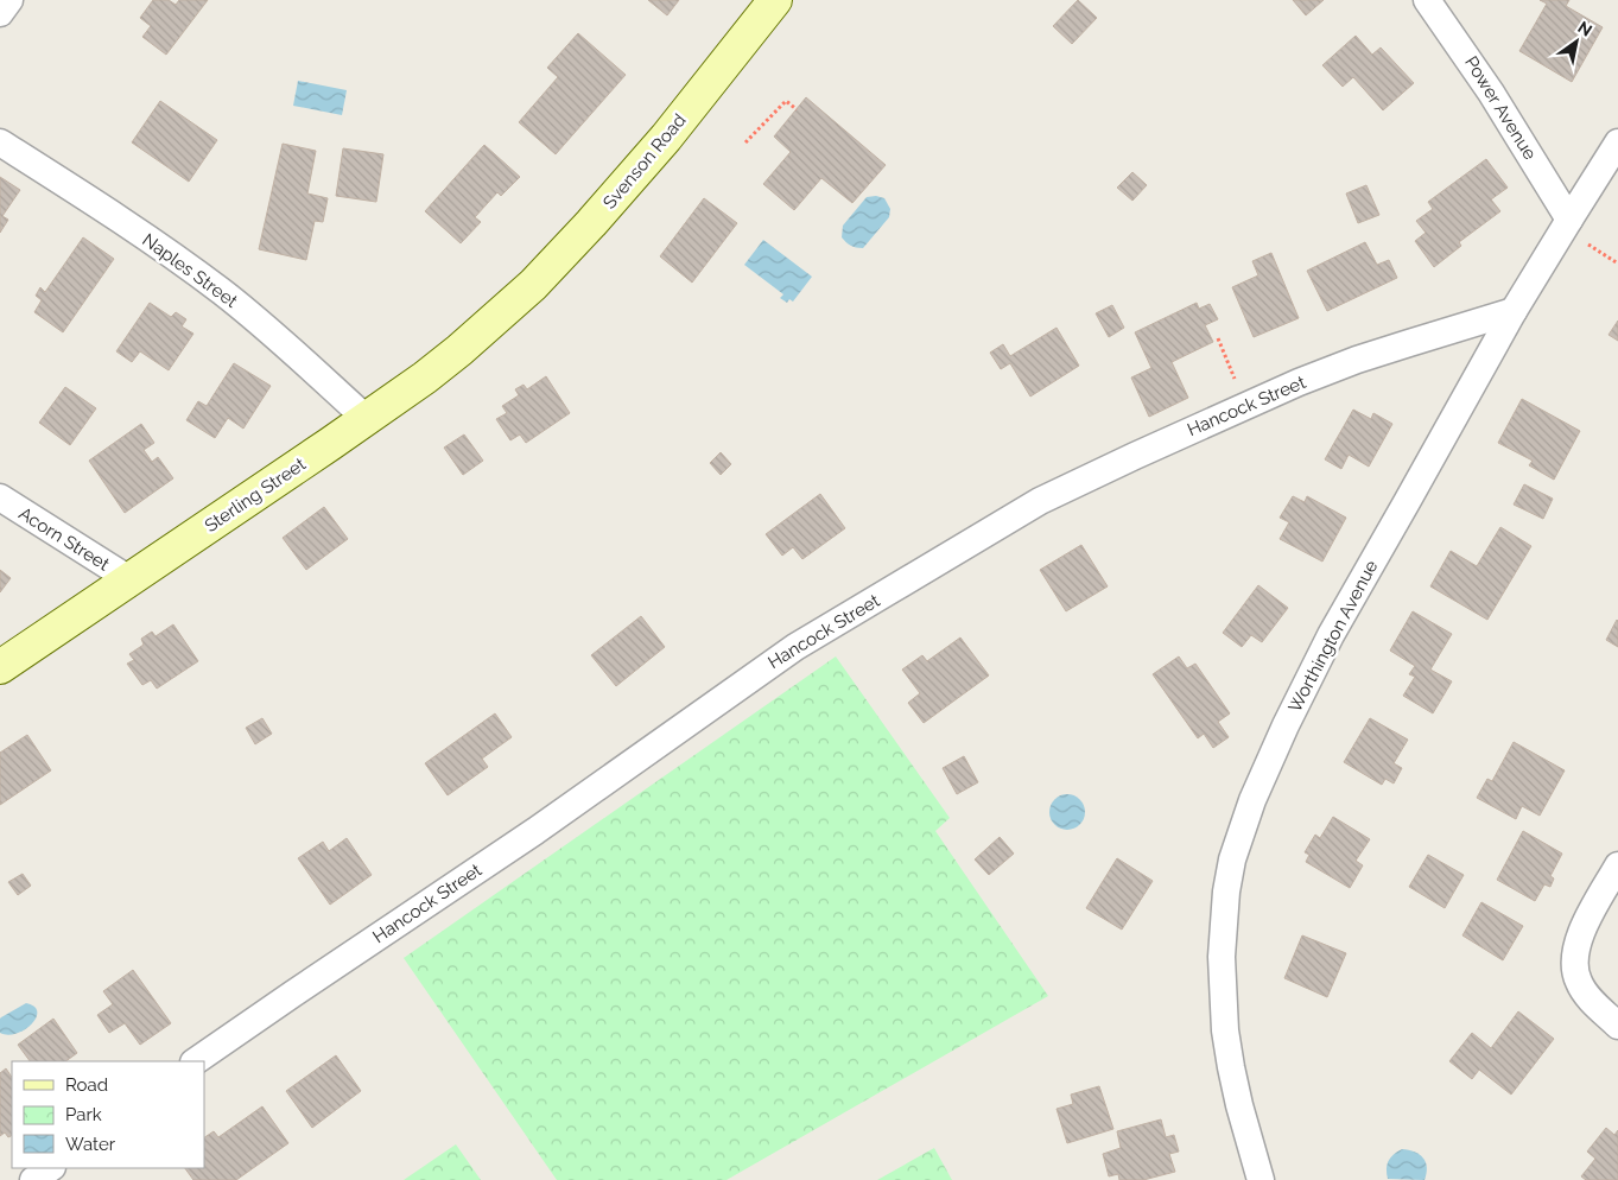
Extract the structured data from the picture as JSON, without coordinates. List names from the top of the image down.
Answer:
{
  "streets": {
    "street": [
      "Power Avenue",
      "Svenson Road",
      "Naples Street",
      "Hancock Street",
      "Sterling Street",
      "Acorn Street",
      "Worthington Avenue"
    ]
  },
  "crossings": [
    ["Power Avenue", "Worthington Avenue"],
    ["Svenson Road", "Sterling Street"],
    ["Naples Street", "Sterling Street"],
    ["Hancock Street", "Worthington Avenue"],
    ["Sterling Street", "Acorn Street"]
  ],
  "legend": ["Road", "Park", "Water"],
  "north": "top right"
}
